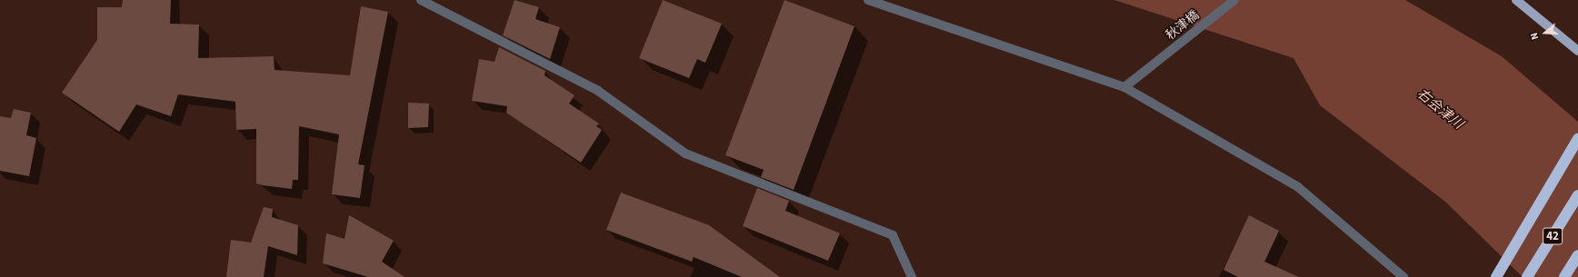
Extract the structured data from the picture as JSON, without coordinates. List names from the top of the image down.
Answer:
{
  "streets": {
    "highway": ["42"],
    "street": ["秋津橋"]
  },
  "water": ["右会津川"],
  "north": "left"
}
